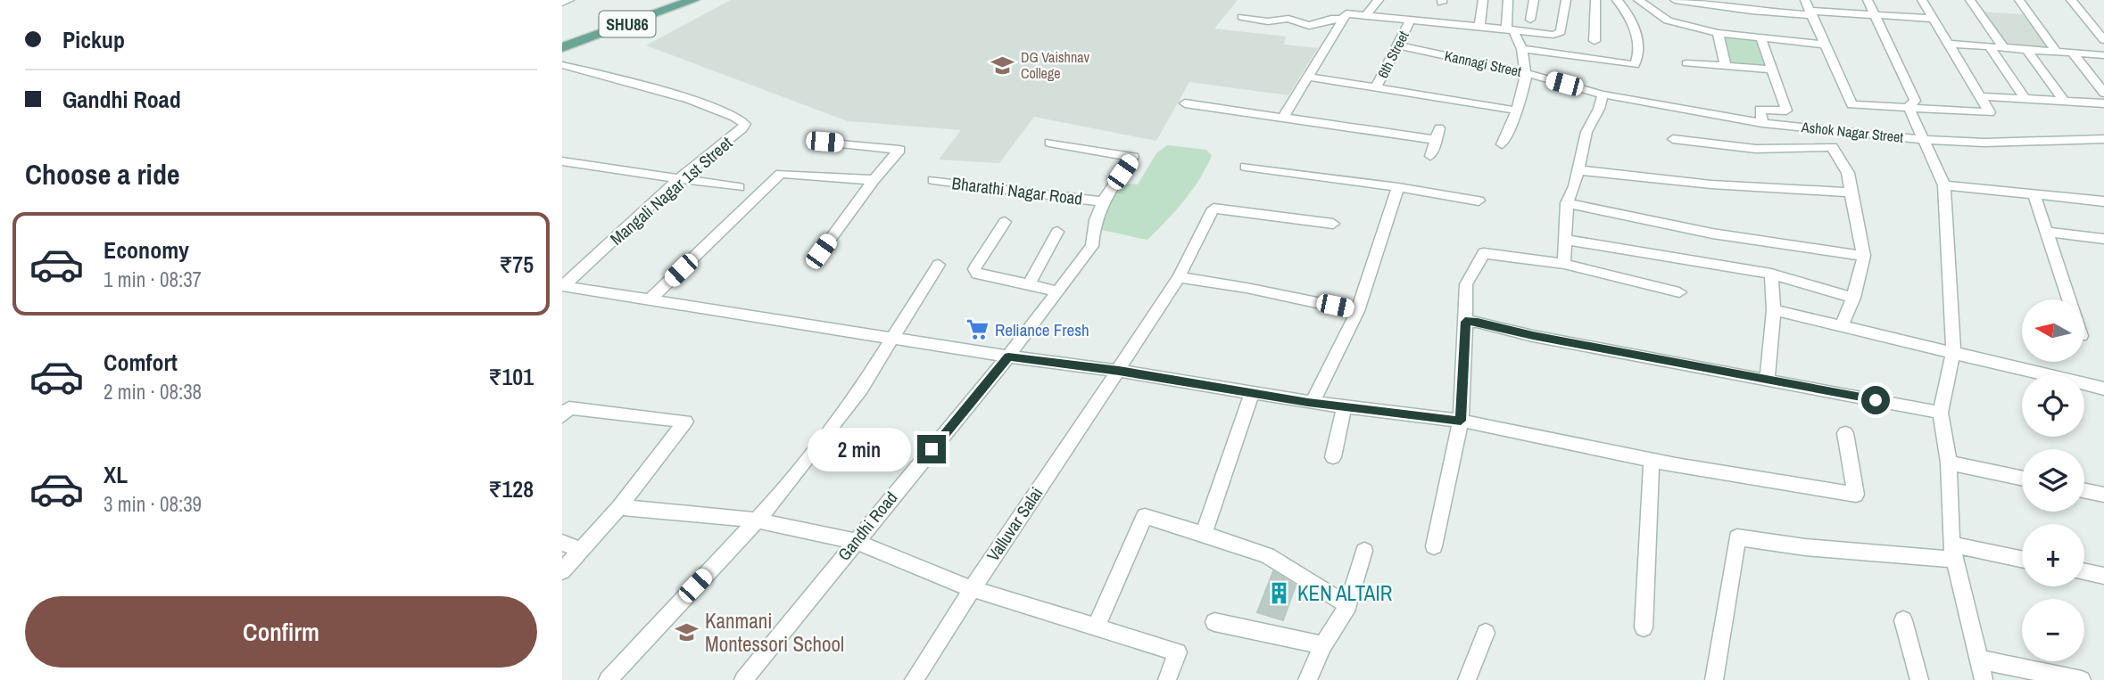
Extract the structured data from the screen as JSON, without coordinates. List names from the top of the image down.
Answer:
{
  "streets": {
    "main road": ["SHU86"],
    "street": [
      "6th Street",
      "Kannagi Street",
      "Ashok Nagar Street",
      "Mangali Nagar 1st Street",
      "Bharathi Nagar Road",
      "Valluvar Salai",
      "Gandhi Road"
    ]
  },
  "crossings": [
    ["6th Street", "Kannagi Street"],
    ["Kannagi Street", "Ashok Nagar Street"],
    ["Bharathi Nagar Road", "Gandhi Road"]
  ],
  "places": {
    "school or university": ["DG Vaishnav College", "Kanmani Montessori School"],
    "supermarket": ["Reliance Fresh"],
    "building": ["KEN ALTAIR"]
  },
  "north": "left",
  "page": {
    "banner": ["Pickup", "Gandhi Road"],
    "heading": "Choose a ride",
    "list": [
      {
        "name": "Economy",
        "note": "1 min · 08:37",
        "value": "₹75"
      },
      {
        "name": "Comfort",
        "note": "2 min · 08:38",
        "value": "₹101"
      },
      {
        "name": "XL",
        "note": "3 min · 08:39",
        "value": "₹128"
      }
    ],
    "map_buttons": ["+", "−"],
    "bubble": "2 min",
    "buttons": "Confirm"
  }
}
